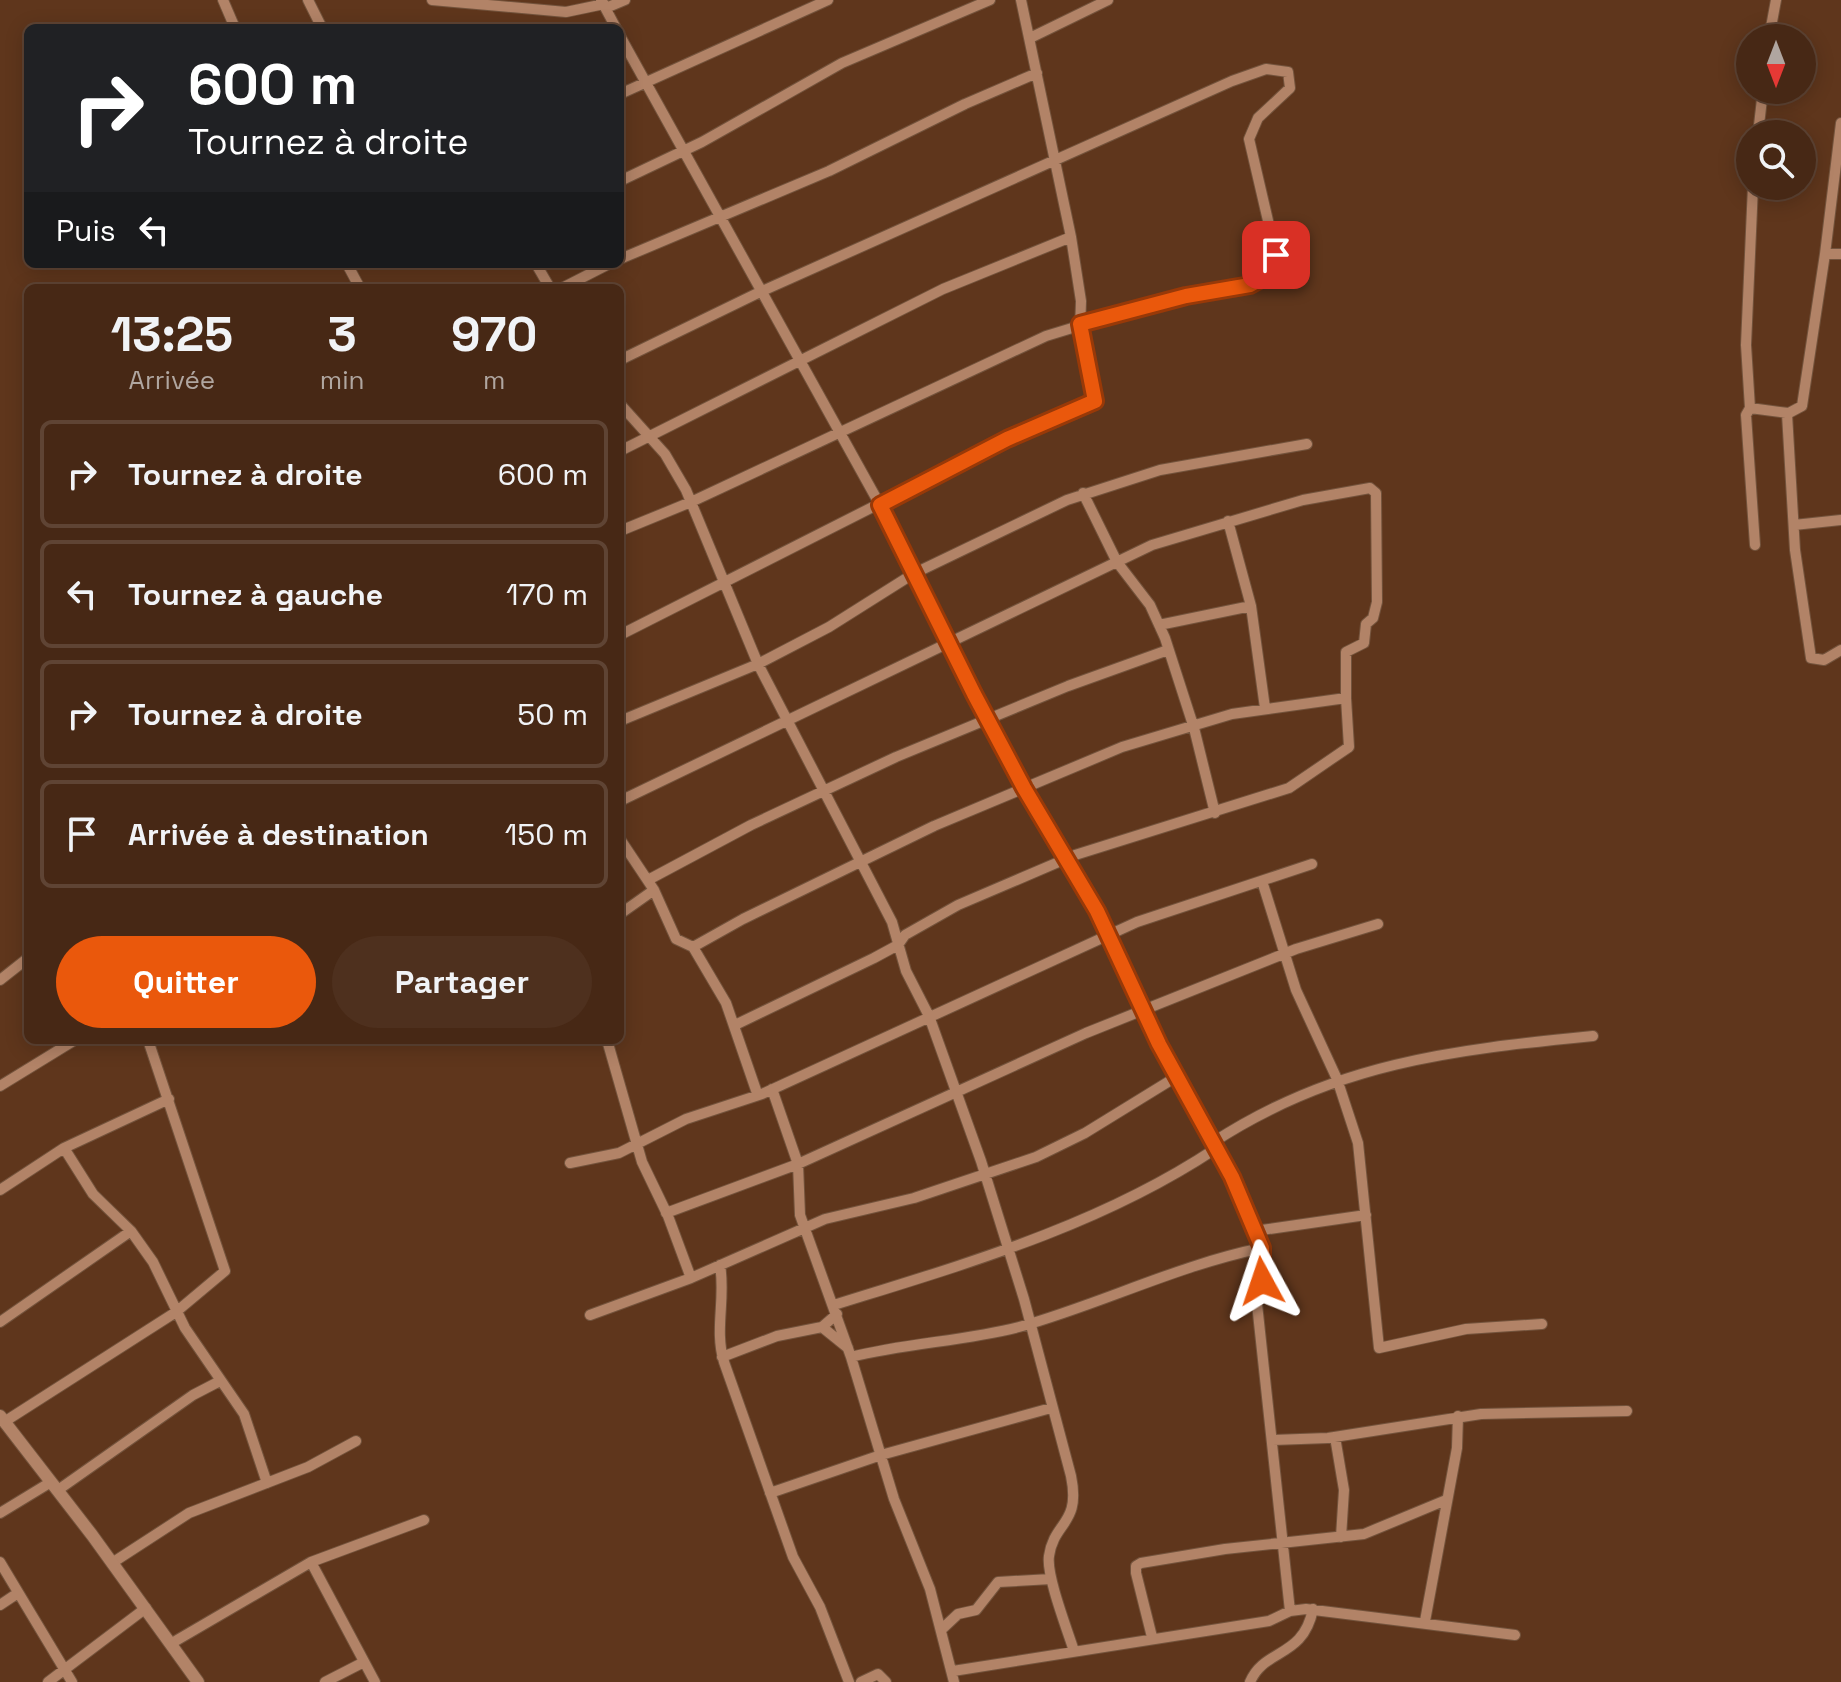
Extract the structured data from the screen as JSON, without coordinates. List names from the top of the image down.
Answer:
{
  "north": "bottom",
  "page": {
    "turn": ["600 m", "Tournez à droite"],
    "then": "Puis",
    "eta": [
      "13:25",
      "Arrivée",
      "3",
      "min",
      "970",
      "m"
    ],
    "list": [
      {
        "name": "Tournez à droite",
        "value": "600 m"
      },
      {
        "name": "Tournez à gauche",
        "value": "170 m"
      },
      {
        "name": "Tournez à droite",
        "value": "50 m"
      },
      {
        "name": "Arrivée à destination",
        "value": "150 m"
      }
    ],
    "buttons": ["Quitter", "Partager"]
  }
}
